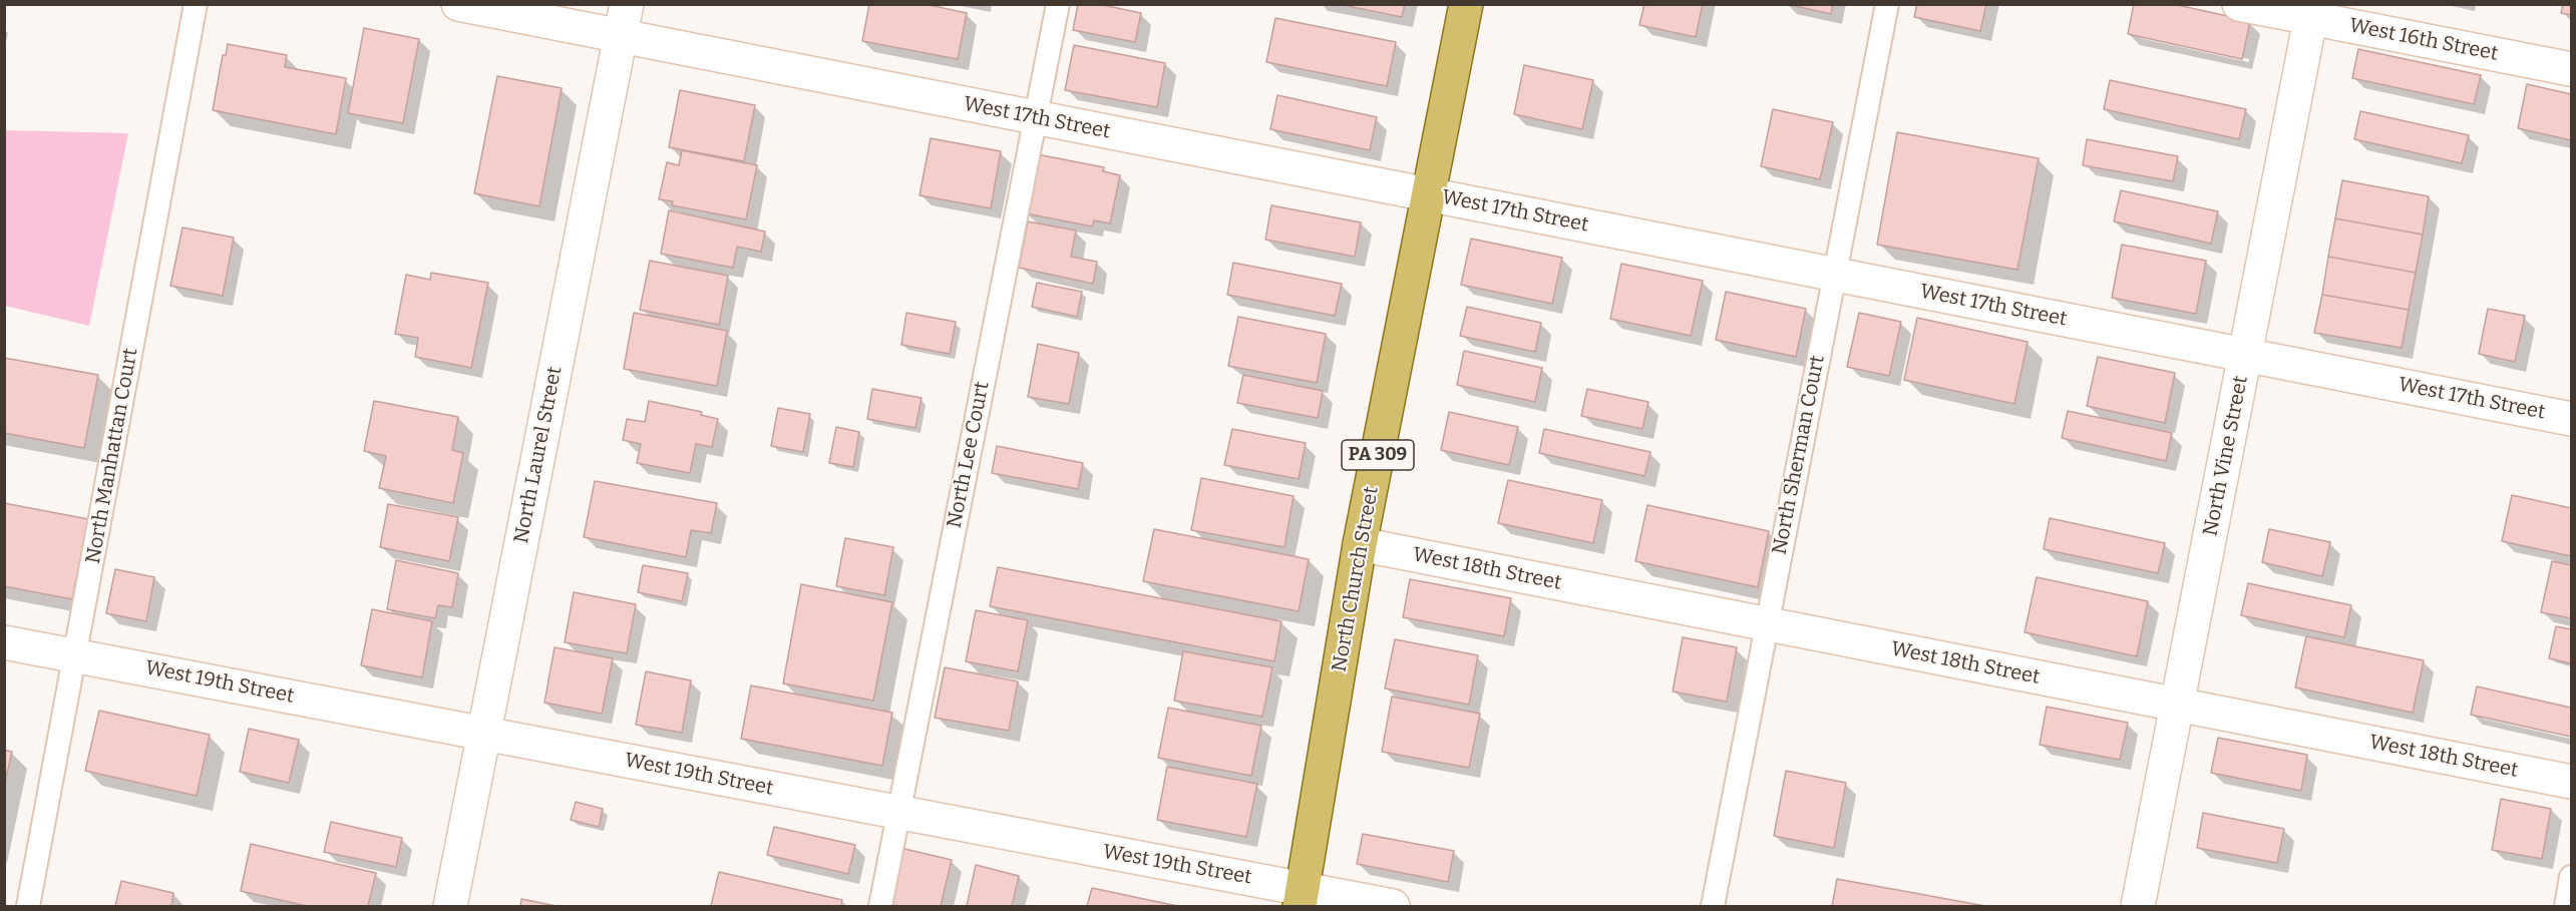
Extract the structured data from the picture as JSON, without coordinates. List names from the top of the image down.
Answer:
{
  "streets": {
    "main road": ["PA 309", "North Church Street"],
    "street": [
      "West 16th Street",
      "West 17th Street",
      "North Laurel Street",
      "North Vine Street",
      "West 18th Street",
      "West 19th Street"
    ],
    "lane": ["North Lee Court", "North Sherman Court", "North Manhattan Court"]
  },
  "crossings": [
    ["West 16th Street", "North Vine Street"],
    ["West 17th Street", "North Laurel Street"],
    ["West 17th Street", "North Lee Court"],
    ["West 17th Street", "North Sherman Court"],
    ["West 17th Street", "North Vine Street"],
    ["West 17th Street", "North Church Street"],
    ["North Laurel Street", "West 19th Street"],
    ["North Lee Court", "West 19th Street"],
    ["North Sherman Court", "West 18th Street"],
    ["North Manhattan Court", "West 19th Street"],
    ["North Vine Street", "West 18th Street"],
    ["West 18th Street", "North Church Street"],
    ["North Church Street", "West 19th Street"]
  ]
}
